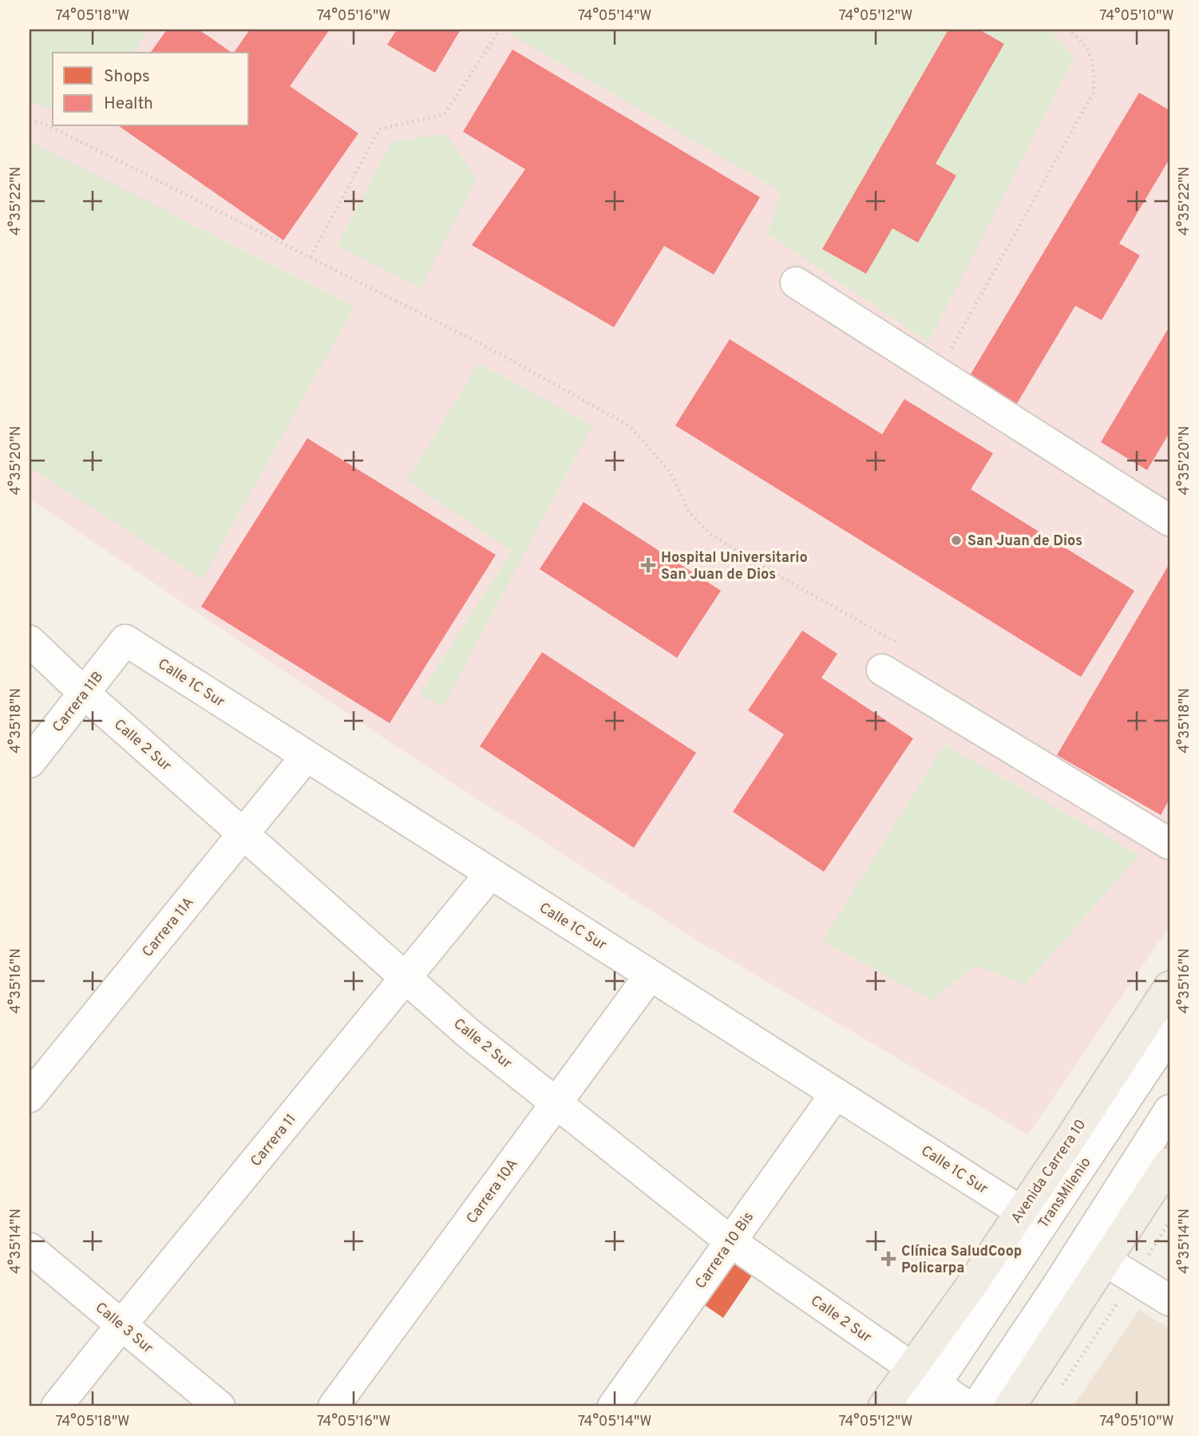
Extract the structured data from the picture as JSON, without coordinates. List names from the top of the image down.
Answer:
{
  "streets": {
    "main road": ["Avenida Carrera 10"],
    "street": [
      "Calle 1C Sur",
      "Carrera 11B",
      "Calle 2 Sur",
      "Carrera 11A",
      "Carrera 11",
      "Carrera 10A",
      "TransMilenio",
      "Carrera 10 Bis",
      "Calle 3 Sur"
    ]
  },
  "crossings": [
    ["Calle 1C Sur", "Carrera 11B"],
    ["Calle 1C Sur", "Carrera 11A"],
    ["Calle 1C Sur", "Carrera 11"],
    ["Calle 1C Sur", "Avenida Carrera 10"],
    ["Calle 1C Sur", "Carrera 10A"],
    ["Calle 1C Sur", "Carrera 10 Bis"],
    ["Carrera 11B", "Calle 2 Sur"],
    ["Calle 2 Sur", "Carrera 11A"],
    ["Calle 2 Sur", "Carrera 11"],
    ["Calle 2 Sur", "Avenida Carrera 10"],
    ["Calle 2 Sur", "Carrera 10A"],
    ["Calle 2 Sur", "TransMilenio"],
    ["Calle 2 Sur", "Carrera 10 Bis"],
    ["Carrera 11", "Calle 3 Sur"],
    ["Avenida Carrera 10", "TransMilenio"]
  ],
  "places": {
    "other": ["San Juan de Dios"],
    "health": ["Hospital Universitario San Juan de Dios", "Clínica SaludCoop Policarpa"]
  },
  "legend": ["Shops", "Health"],
  "coordinates": [
    "74°05'18\"W",
    "74°05'16\"W",
    "74°05'14\"W",
    "74°05'12\"W",
    "74°05'10\"W",
    "4°35'22\"N",
    "4°35'20\"N",
    "4°35'18\"N",
    "4°35'16\"N",
    "4°35'14\"N"
  ]
}
